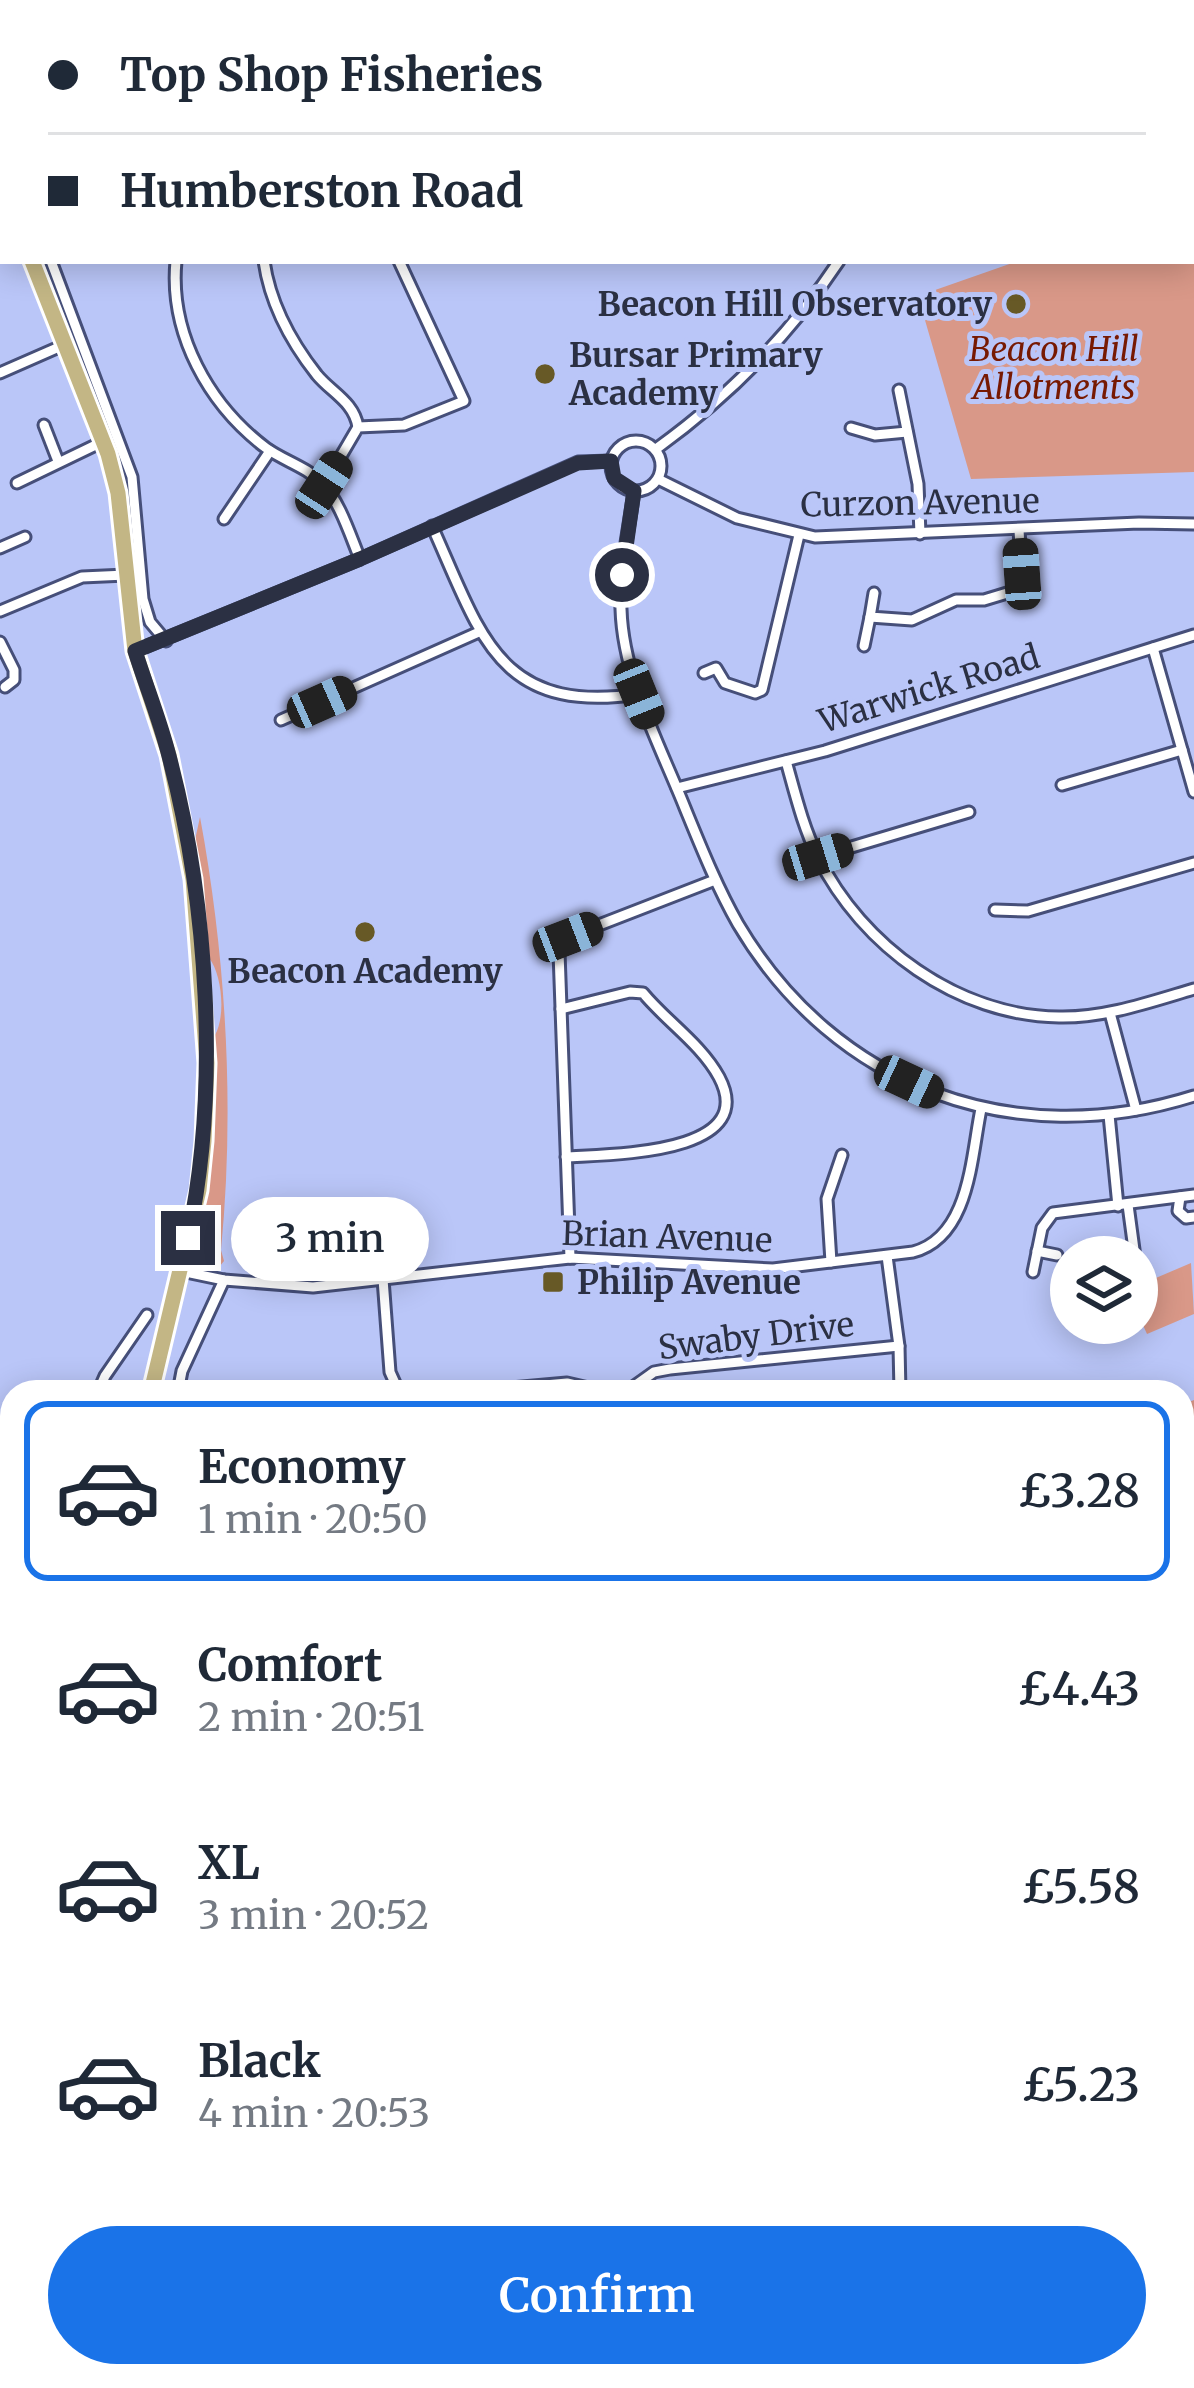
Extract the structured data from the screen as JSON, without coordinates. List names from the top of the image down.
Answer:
{
  "streets": {
    "street": [
      "Curzon Avenue",
      "Warwick Road",
      "Brian Avenue",
      "Swaby Drive"
    ]
  },
  "parks": ["Beacon Hill Allotments"],
  "places": {
    "other": ["Beacon Hill Observatory", "Bursar Primary Academy", "Beacon Academy"],
    "transit": ["Philip Avenue"]
  },
  "page": {
    "banner": ["Top Shop Fisheries", "Humberston Road"],
    "bubble": "3 min",
    "list": [
      {
        "name": "Economy",
        "note": "1 min · 20:50",
        "value": "£3.28"
      },
      {
        "name": "Comfort",
        "note": "2 min · 20:51",
        "value": "£4.43"
      },
      {
        "name": "XL",
        "note": "3 min · 20:52",
        "value": "£5.58"
      },
      {
        "name": "Black",
        "note": "4 min · 20:53",
        "value": "£5.23"
      }
    ],
    "buttons": "Confirm"
  }
}
